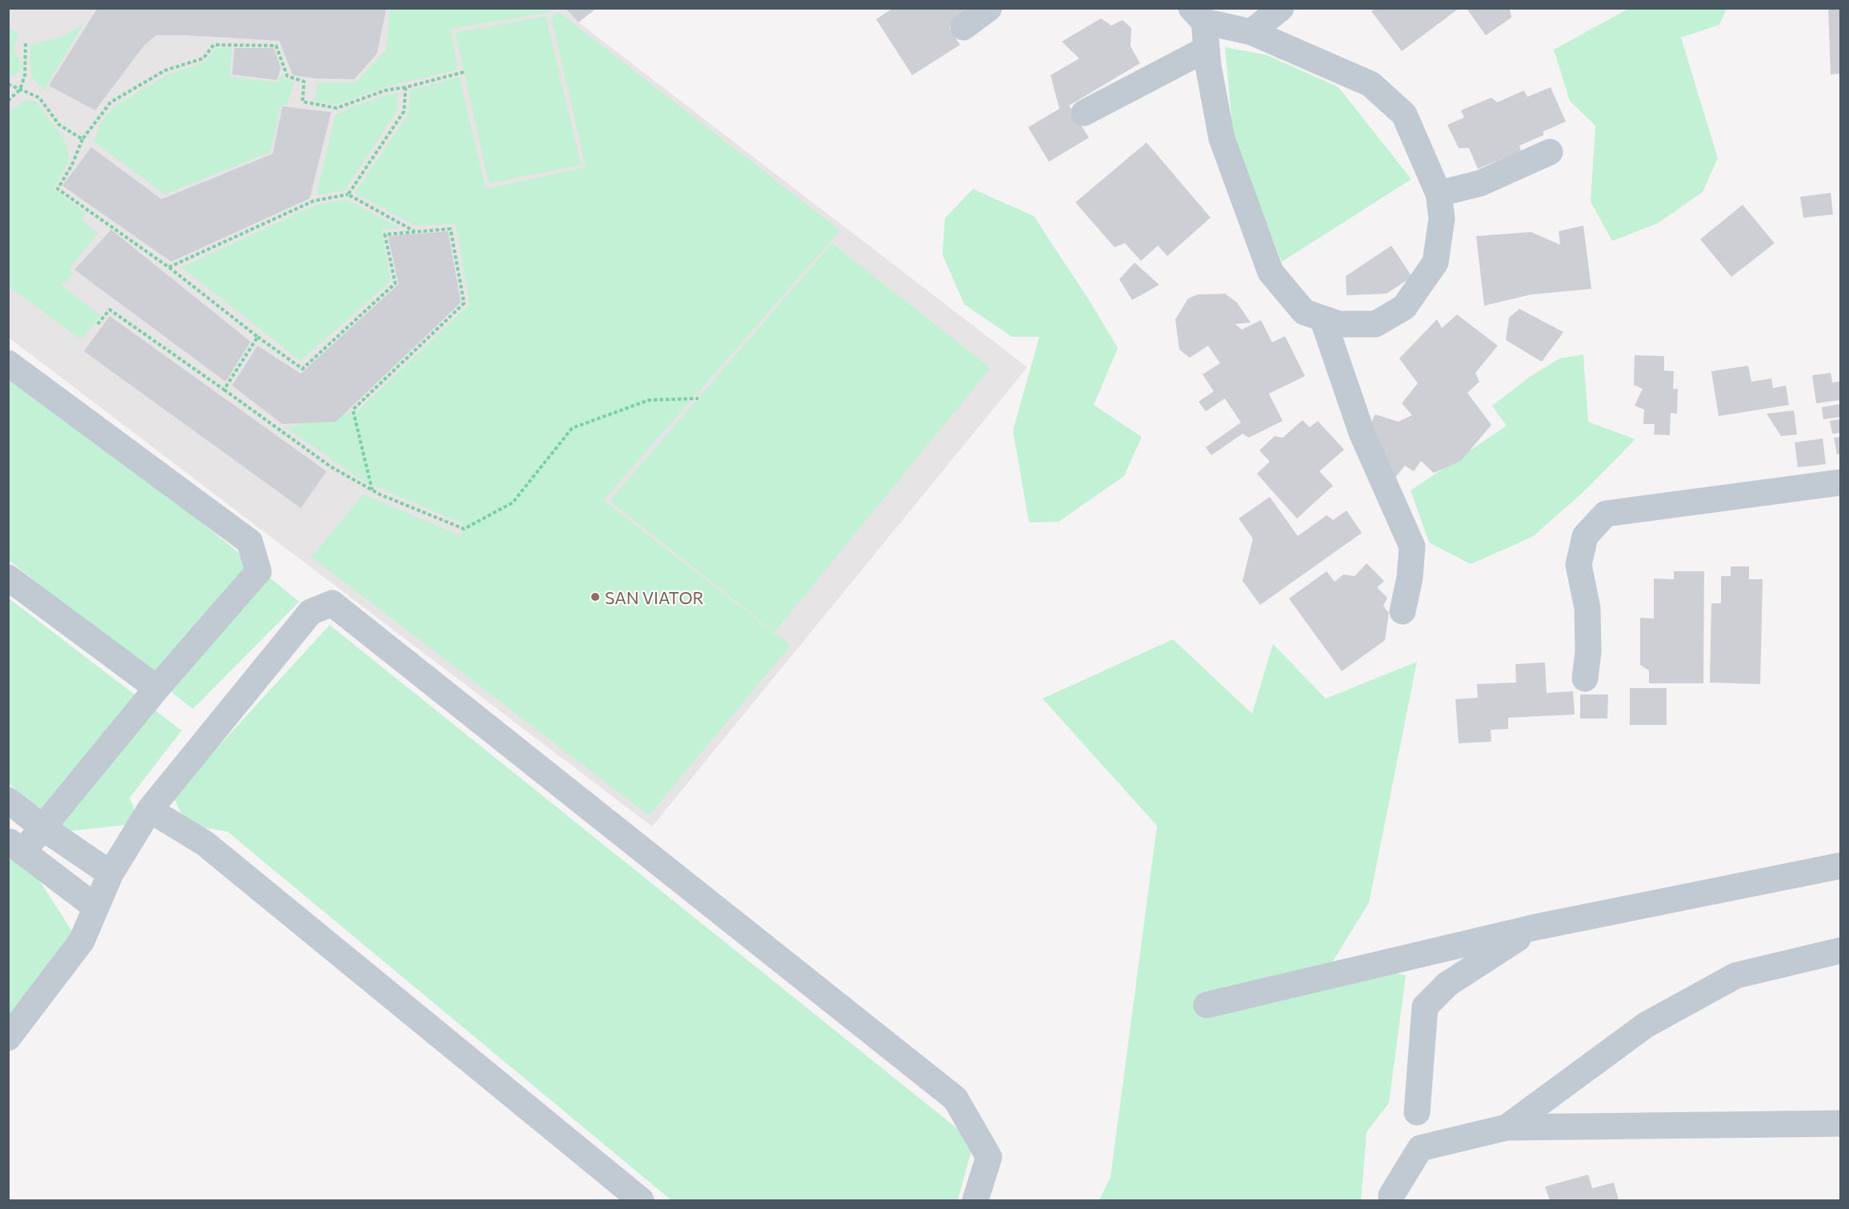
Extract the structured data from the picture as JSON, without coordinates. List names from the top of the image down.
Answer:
{
  "places": ["SAN VIATOR"]
}
